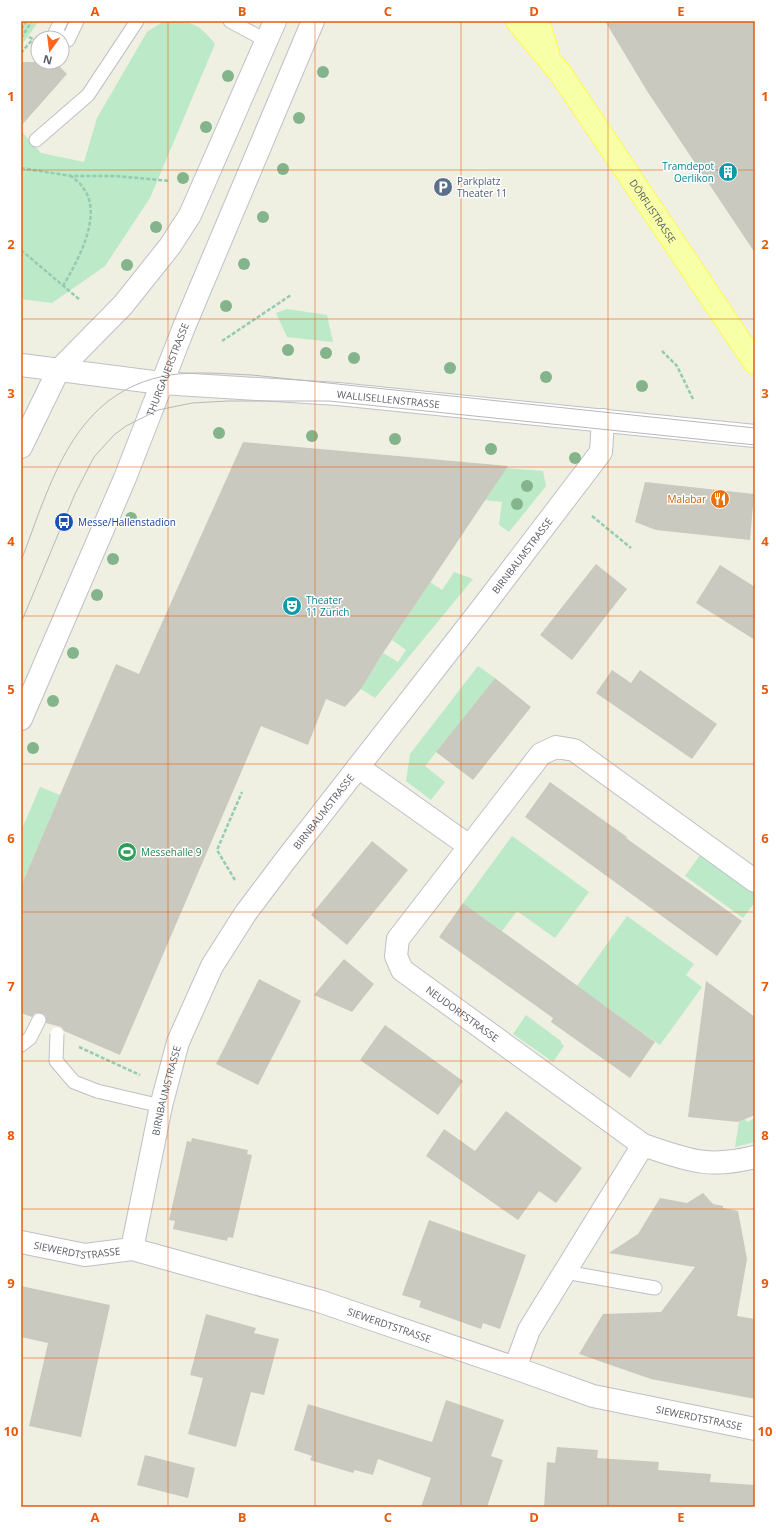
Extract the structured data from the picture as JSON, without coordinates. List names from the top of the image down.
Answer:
{
  "streets": {
    "main road": ["DÖRFLISTRASSE"],
    "street": [
      "THURGAUERSTRASSE",
      "WALLISELLENSTRASSE",
      "BIRNBAUMSTRASSE",
      "NEUDORFSTRASSE",
      "SIEWERDTSTRASSE"
    ]
  },
  "crossings": [
    ["THURGAUERSTRASSE", "WALLISELLENSTRASSE"],
    ["WALLISELLENSTRASSE", "BIRNBAUMSTRASSE"],
    ["BIRNBAUMSTRASSE", "SIEWERDTSTRASSE"]
  ],
  "places": {
    "building": ["Tramdepot Oerlikon"],
    "parking": ["Parkplatz Theater 11"],
    "restaurant": ["Malabar"],
    "bus stop": ["Messe/Hallenstadion"],
    "theatre": ["Theater 11 Zürich"],
    "sports": ["Messehalle 9"]
  },
  "north": "bottom",
  "grid": {
    "columns": [
      "A",
      "B",
      "C",
      "D",
      "E"
    ],
    "rows": [
      "1",
      "2",
      "3",
      "4",
      "5",
      "6",
      "7",
      "8",
      "9",
      "10"
    ]
  }
}
